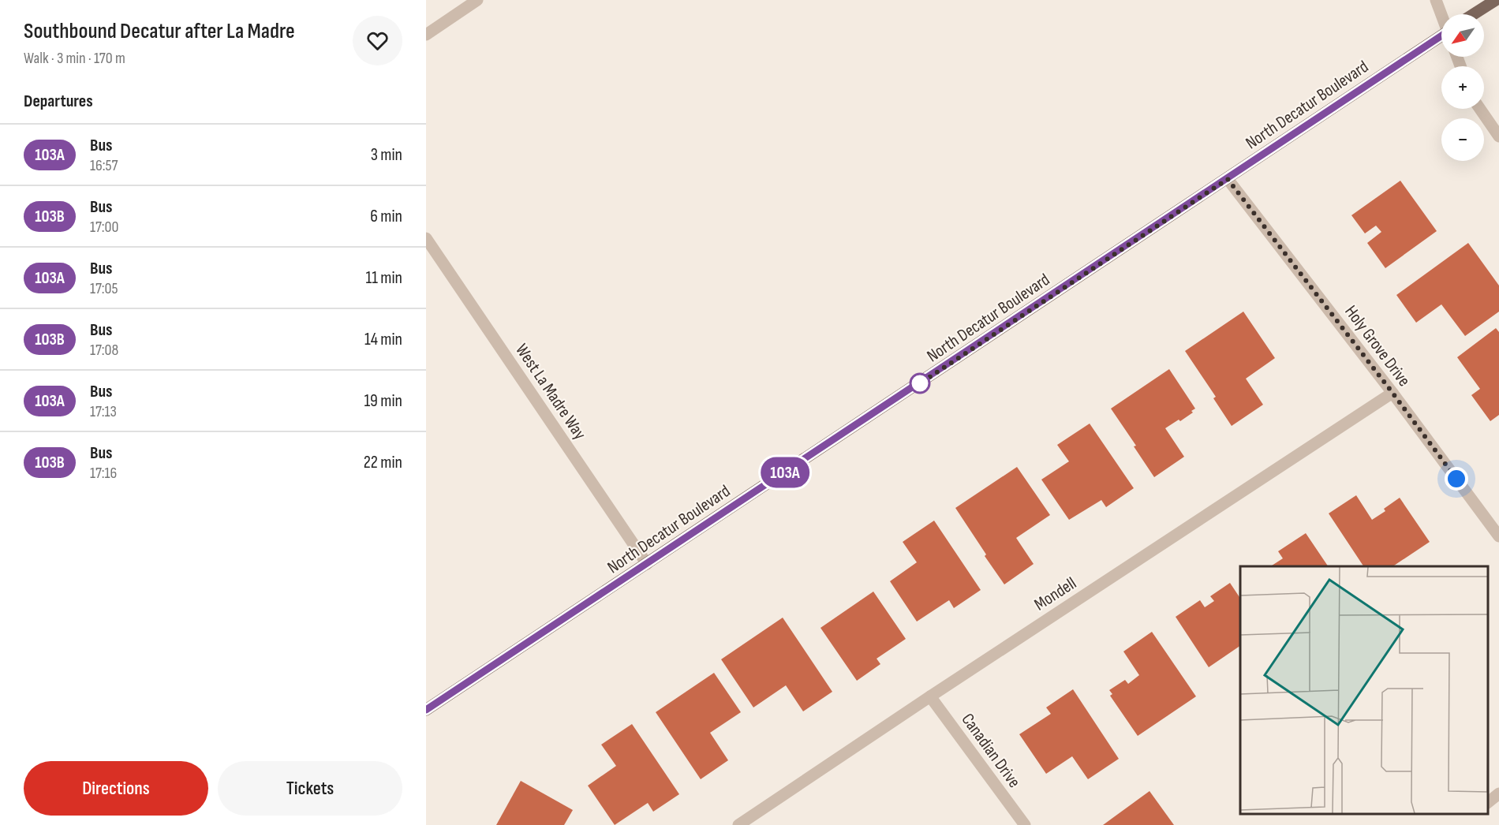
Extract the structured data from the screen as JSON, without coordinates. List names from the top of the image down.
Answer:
{
  "streets": {
    "main road": ["North Decatur Boulevard"],
    "street": [
      "Holy Grove Drive",
      "West La Madre Way",
      "Mondell",
      "Canadian Drive"
    ]
  },
  "crossings": [
    ["North Decatur Boulevard", "Holy Grove Drive"],
    ["North Decatur Boulevard", "West La Madre Way"],
    ["Holy Grove Drive", "Mondell"],
    ["Mondell", "Canadian Drive"]
  ],
  "lines": ["bus line 103A"],
  "north": "bottom left",
  "page": {
    "heading": [
      ["Southbound Decatur after La Madre", "Walk · 3 min · 170 m"],
      "Departures"
    ],
    "on_map": "103A",
    "map_buttons": ["+", "−"],
    "list": [
      {
        "mark": "103A",
        "name": "Bus",
        "note": "16:57",
        "value": "3 min"
      },
      {
        "mark": "103B",
        "name": "Bus",
        "note": "17:00",
        "value": "6 min"
      },
      {
        "mark": "103A",
        "name": "Bus",
        "note": "17:05",
        "value": "11 min"
      },
      {
        "mark": "103B",
        "name": "Bus",
        "note": "17:08",
        "value": "14 min"
      },
      {
        "mark": "103A",
        "name": "Bus",
        "note": "17:13",
        "value": "19 min"
      },
      {
        "mark": "103B",
        "name": "Bus",
        "note": "17:16",
        "value": "22 min"
      }
    ],
    "buttons": ["Directions", "Tickets"]
  }
}
